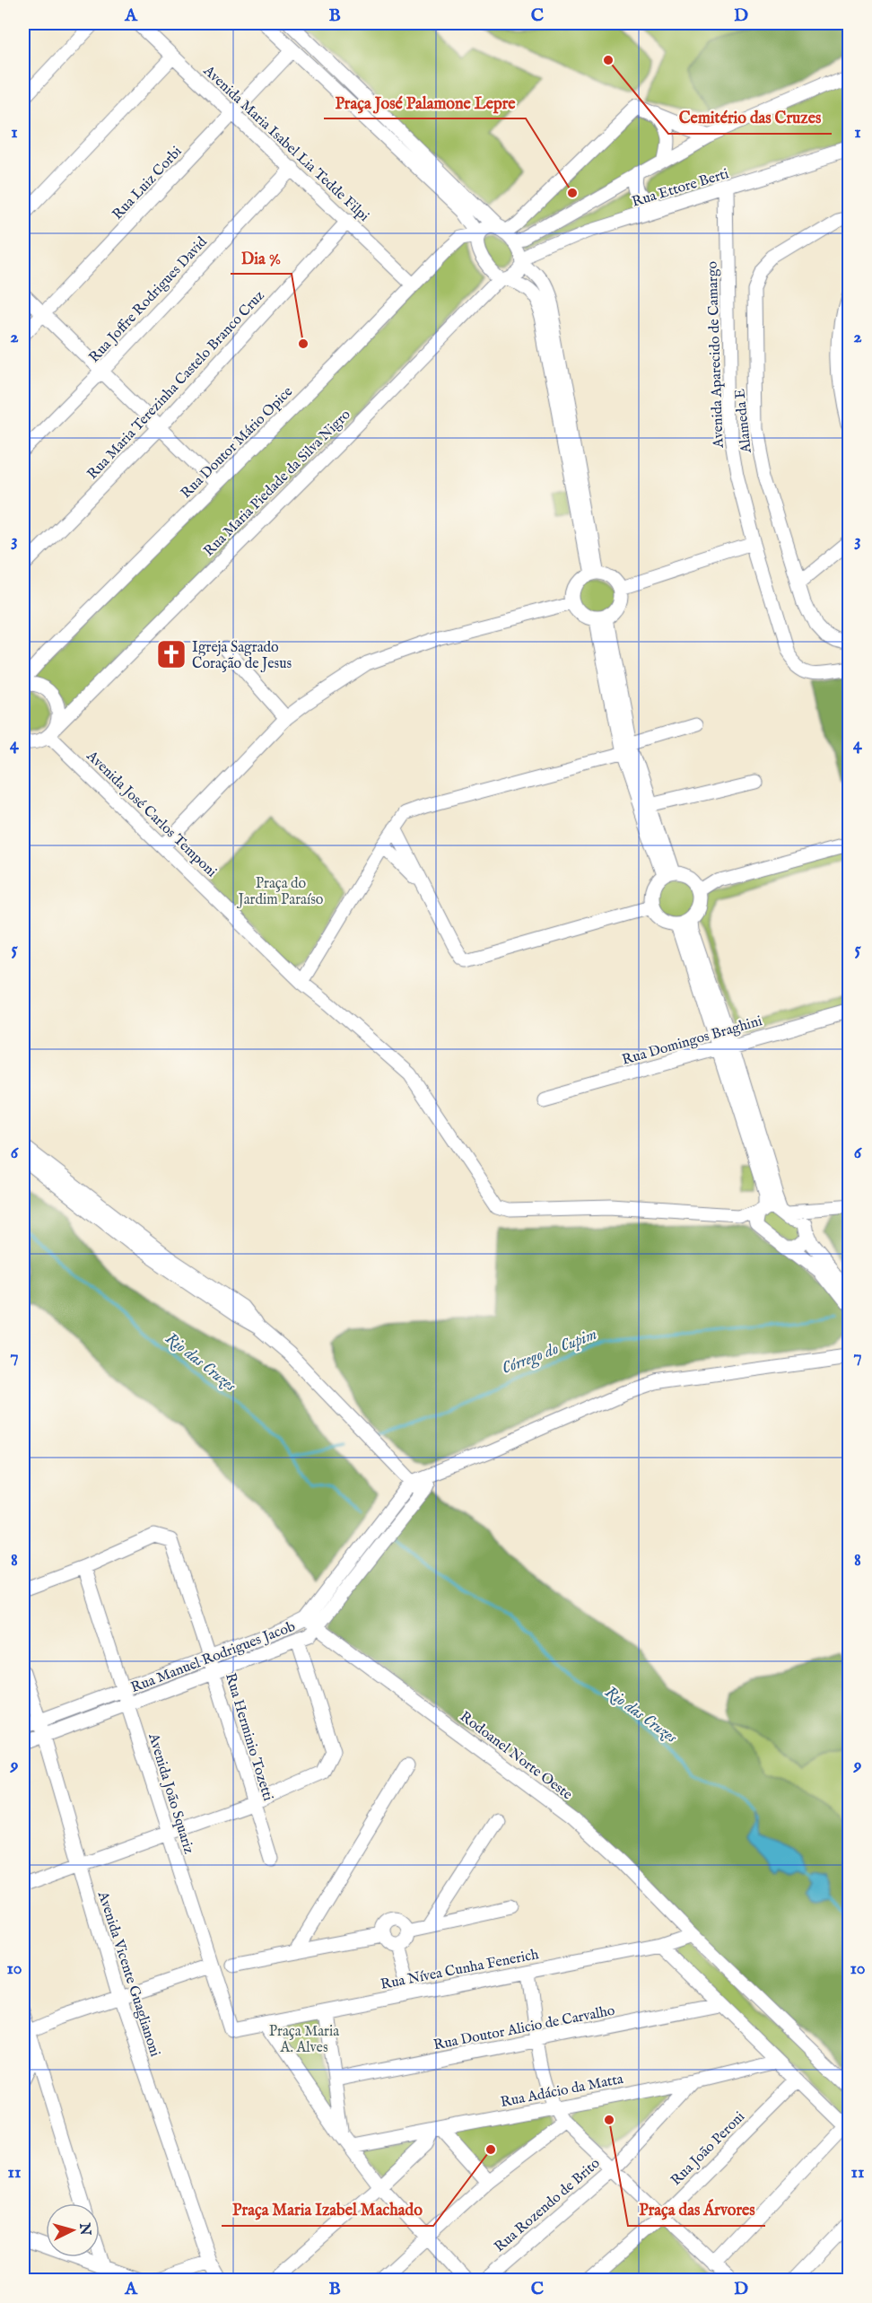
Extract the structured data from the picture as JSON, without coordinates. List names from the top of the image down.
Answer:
{
  "streets": {
    "street": [
      "Avenida Maria Isabel Lia Tedde Filpi",
      "Rua Luiz Corbi",
      "Rua Ettore Berti",
      "Rua Joffre Rodrigues David",
      "Avenida Aparecido de Camargo",
      "Rua Maria Terezinha Castelo Branco Cruz",
      "Alameda E",
      "Rua Doutor Mário Opice",
      "Rua Maria Piedade da Silva Nigro",
      "Avenida José Carlos Temponi",
      "Rua Domingos Braghini",
      "Rua Manuel Rodrigues Jacob",
      "Rua Herminio Tozetti",
      "Rodoanel Norte Oeste",
      "Avenida João Squariz",
      "Rua Nívea Cunha Fenerich",
      "Avenida Vicente Guaglianoni",
      "Rua Doutor Alicio de Carvalho",
      "Rua Adácio da Matta",
      "Rua João Peroni",
      "Rua Rozendo de Brito"
    ]
  },
  "crossings": [
    ["Avenida Maria Isabel Lia Tedde Filpi", "Rua Luiz Corbi"],
    ["Avenida Maria Isabel Lia Tedde Filpi", "Rua Joffre Rodrigues David"],
    ["Avenida Maria Isabel Lia Tedde Filpi", "Rua Maria Terezinha Castelo Branco Cruz"],
    ["Avenida Maria Isabel Lia Tedde Filpi", "Rua Doutor Mário Opice"],
    ["Rua Ettore Berti", "Avenida Aparecido de Camargo"],
    ["Rua Ettore Berti", "Rua Doutor Mário Opice"],
    ["Rua Ettore Berti", "Rua Maria Piedade da Silva Nigro"],
    ["Rua Doutor Mário Opice", "Rua Maria Piedade da Silva Nigro"],
    ["Rua Maria Piedade da Silva Nigro", "Avenida José Carlos Temponi"],
    ["Rua Manuel Rodrigues Jacob", "Rua Herminio Tozetti"],
    ["Rua Manuel Rodrigues Jacob", "Rodoanel Norte Oeste"],
    ["Rua Manuel Rodrigues Jacob", "Avenida João Squariz"],
    ["Rua Manuel Rodrigues Jacob", "Avenida Vicente Guaglianoni"],
    ["Rua Herminio Tozetti", "Avenida João Squariz"],
    ["Rodoanel Norte Oeste", "Rua Nívea Cunha Fenerich"],
    ["Avenida João Squariz", "Rua Nívea Cunha Fenerich"],
    ["Rua Adácio da Matta", "Rua Rozendo de Brito"]
  ],
  "water": ["Córrego do Cupim", "Rio das Cruzes"],
  "parks": ["Praça do Jardim Paraíso", "Praça Maria A. Alves"],
  "places": {
    "other": [
      "Cemitério das Cruzes",
      "Praça José Palamone Lepre",
      "Dia %",
      "Praça das Árvores",
      "Praça Maria Izabel Machado"
    ],
    "church": ["Igreja Sagrado Coração de Jesus"]
  },
  "north": "right",
  "grid": {
    "columns": [
      "A",
      "B",
      "C",
      "D"
    ],
    "rows": [
      "1",
      "2",
      "3",
      "4",
      "5",
      "6",
      "7",
      "8",
      "9",
      "10",
      "11"
    ]
  }
}
